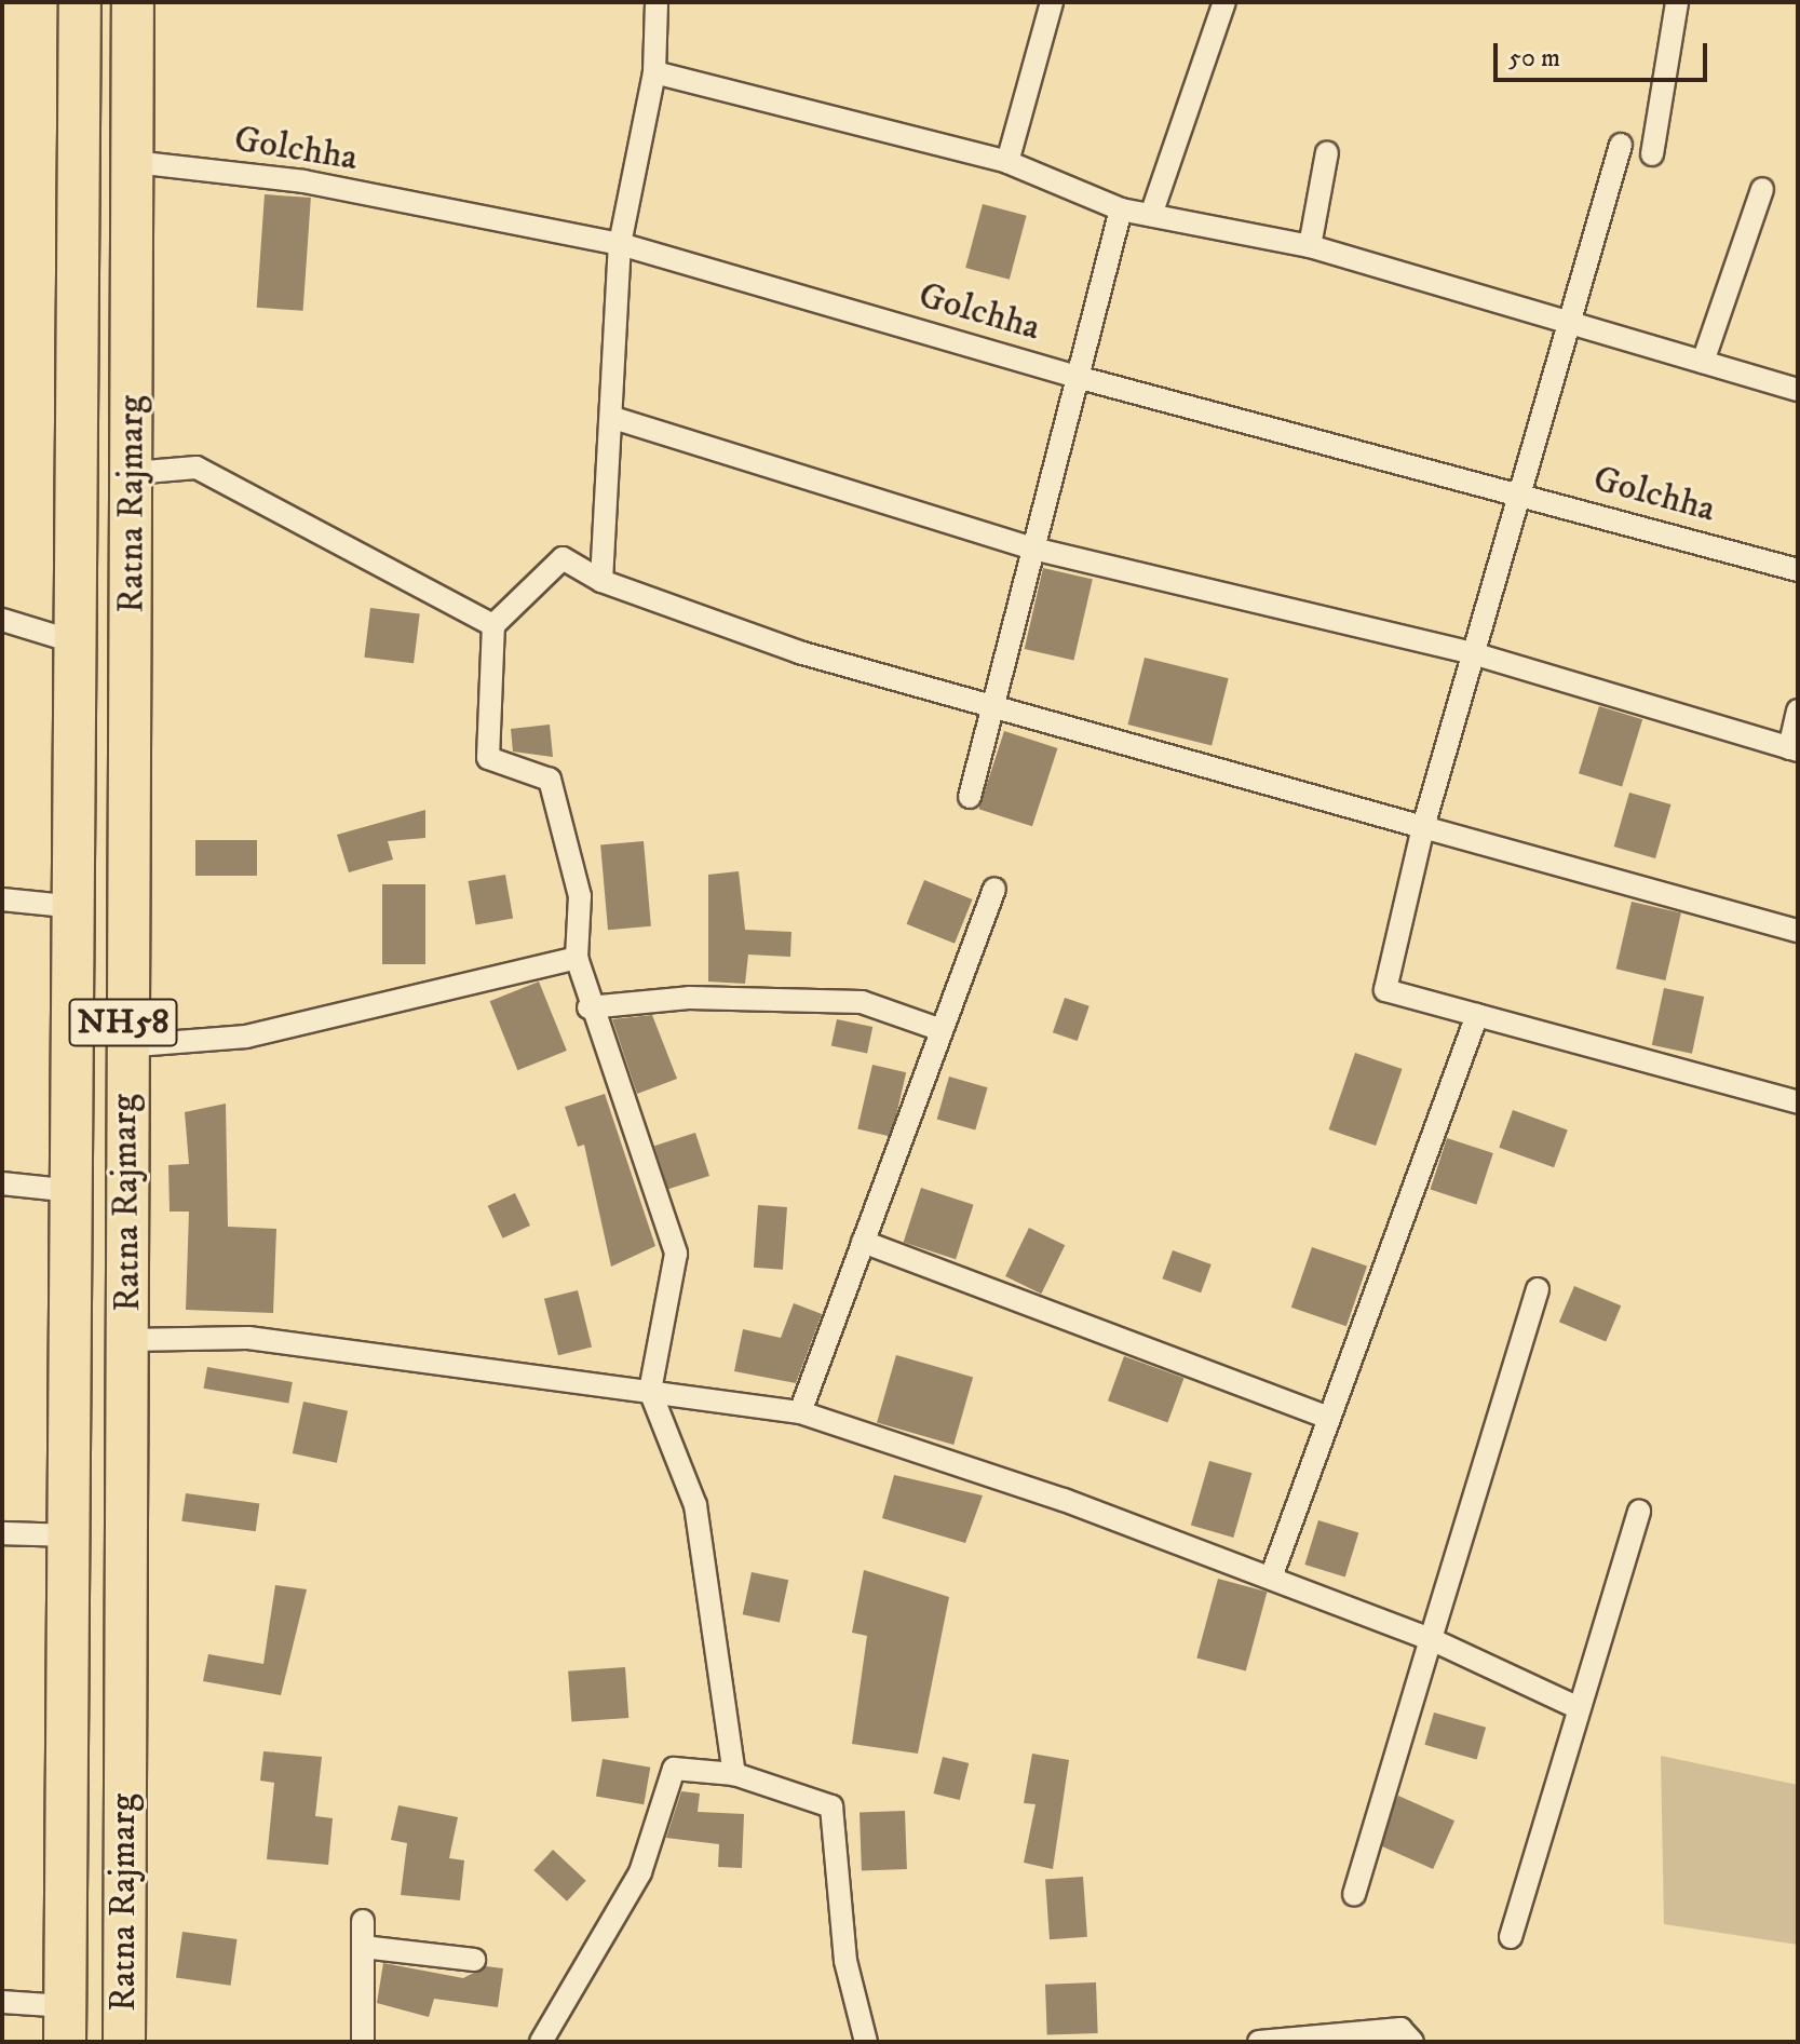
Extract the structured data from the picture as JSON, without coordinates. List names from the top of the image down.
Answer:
{
  "streets": {
    "highway": ["Ratna Rajmarg", "NH58"],
    "street": ["Golchha"]
  },
  "crossings": [
    ["Golchha", "Ratna Rajmarg"]
  ],
  "scale_bar": "50 m"
}
